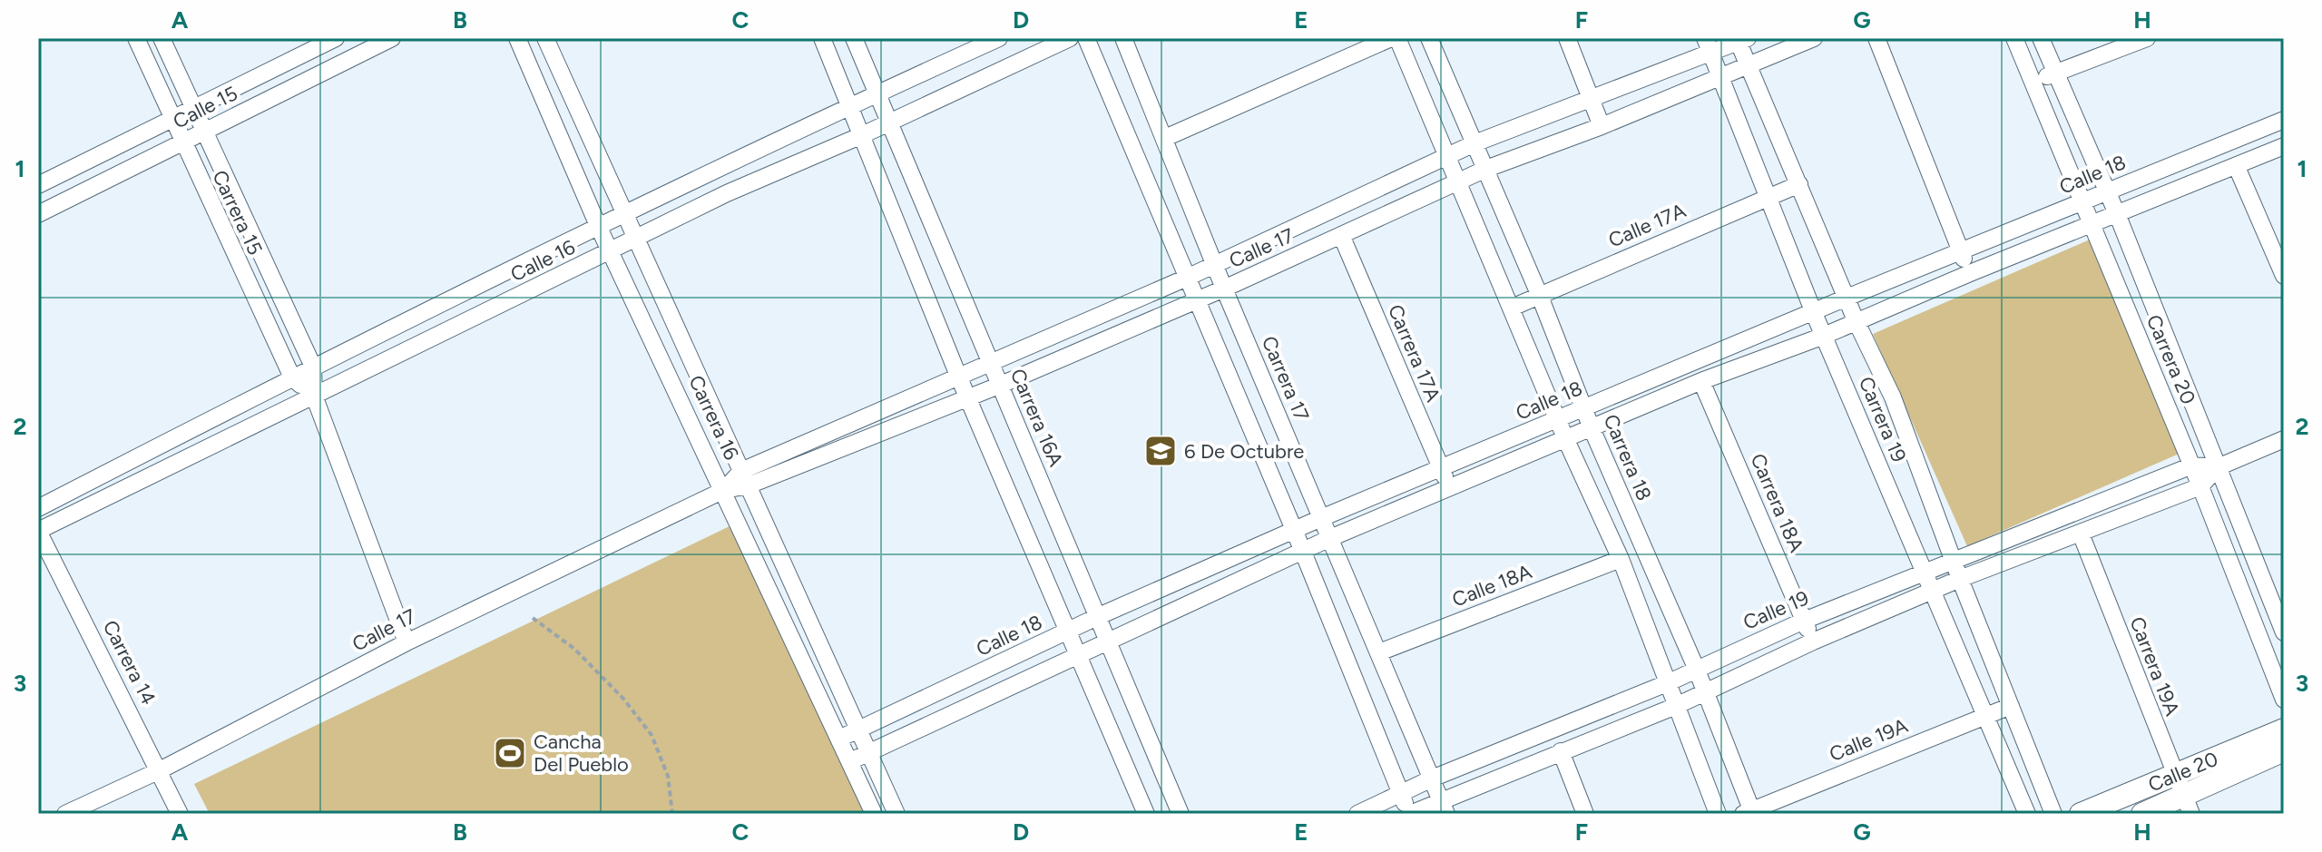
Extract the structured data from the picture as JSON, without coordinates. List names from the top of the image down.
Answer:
{
  "streets": {
    "street": [
      "Calle 15",
      "Calle 18",
      "Carrera 15",
      "Calle 17A",
      "Calle 17",
      "Calle 16",
      "Carrera 17A",
      "Carrera 20",
      "Carrera 17",
      "Carrera 16",
      "Carrera 16A",
      "Carrera 19",
      "Carrera 18",
      "Carrera 18A",
      "Calle 18A",
      "Calle 19",
      "Carrera 14",
      "Carrera 19A",
      "Calle 19A",
      "Calle 20"
    ]
  },
  "crossings": [
    ["Calle 15", "Carrera 15"],
    ["Calle 18", "Carrera 17A"],
    ["Calle 18", "Carrera 20"],
    ["Calle 18", "Carrera 17"],
    ["Calle 18", "Carrera 16"],
    ["Calle 18", "Carrera 16A"],
    ["Calle 18", "Carrera 19"],
    ["Calle 18", "Carrera 18"],
    ["Carrera 15", "Calle 17"],
    ["Carrera 15", "Calle 16"],
    ["Calle 17A", "Carrera 19"],
    ["Calle 17A", "Carrera 18"],
    ["Calle 17", "Carrera 17A"],
    ["Calle 17", "Carrera 17"],
    ["Calle 17", "Carrera 16"],
    ["Calle 17", "Carrera 16A"],
    ["Calle 17", "Carrera 19"],
    ["Calle 17", "Carrera 18"],
    ["Calle 17", "Carrera 14"],
    ["Calle 16", "Carrera 16"],
    ["Calle 16", "Carrera 16A"],
    ["Calle 16", "Carrera 14"],
    ["Carrera 20", "Calle 19"],
    ["Carrera 17", "Calle 18A"],
    ["Carrera 17", "Calle 19"],
    ["Carrera 19", "Calle 19"],
    ["Carrera 19", "Calle 19A"],
    ["Carrera 18", "Calle 19"],
    ["Carrera 18", "Calle 19A"],
    ["Carrera 18A", "Calle 19"],
    ["Calle 19", "Carrera 19A"],
    ["Carrera 19A", "Calle 20"]
  ],
  "places": {
    "school or university": ["6 De Octubre"],
    "sports": ["Cancha Del Pueblo"]
  },
  "grid": {
    "columns": [
      "A",
      "B",
      "C",
      "D",
      "E",
      "F",
      "G",
      "H"
    ],
    "rows": ["1", "2", "3"]
  }
}
